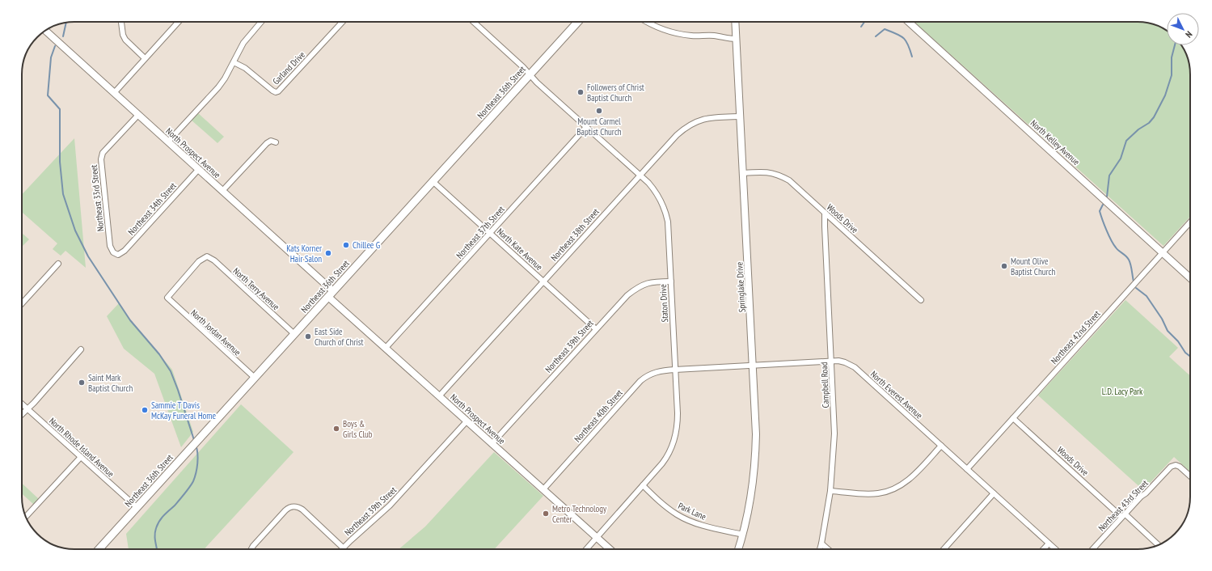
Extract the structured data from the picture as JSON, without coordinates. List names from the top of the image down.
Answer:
{
  "streets": {
    "main road": ["Northeast 36th Street"],
    "street": [
      "Garland Drive",
      "North Kelley Avenue",
      "North Prospect Avenue",
      "Northeast 33rd Street",
      "Northeast 34th Street",
      "Woods Drive",
      "Northeast 37th Street",
      "Northeast 38th Street",
      "North Kate Avenue",
      "Springlake Drive",
      "North Terry Avenue",
      "Staton Drive",
      "North Jordan Avenue",
      "Northeast 42nd Street",
      "Northeast 39th Street",
      "Campbell Road",
      "North Everest Avenue",
      "Northeast 40th Street",
      "North Rhode Island Avenue",
      "Northeast 43rd Street",
      "Park Lane"
    ]
  },
  "crossings": [
    ["Northeast 36th Street", "North Prospect Avenue"],
    ["Northeast 36th Street", "North Kate Avenue"],
    ["Northeast 36th Street", "North Terry Avenue"],
    ["Northeast 36th Street", "Staton Drive"],
    ["Northeast 36th Street", "North Jordan Avenue"],
    ["Northeast 36th Street", "North Rhode Island Avenue"],
    ["North Kelley Avenue", "Northeast 42nd Street"],
    ["North Prospect Avenue", "Northeast 33rd Street"],
    ["North Prospect Avenue", "Northeast 34th Street"],
    ["North Prospect Avenue", "Northeast 37th Street"],
    ["North Prospect Avenue", "Northeast 38th Street"],
    ["North Prospect Avenue", "Staton Drive"],
    ["North Prospect Avenue", "Northeast 39th Street"],
    ["North Prospect Avenue", "Northeast 40th Street"],
    ["Northeast 33rd Street", "Northeast 34th Street"],
    ["Woods Drive", "Springlake Drive"],
    ["Woods Drive", "Northeast 42nd Street"],
    ["Woods Drive", "Campbell Road"],
    ["Woods Drive", "Northeast 43rd Street"],
    ["Northeast 37th Street", "North Kate Avenue"],
    ["Northeast 37th Street", "Staton Drive"],
    ["Northeast 38th Street", "North Kate Avenue"],
    ["Northeast 38th Street", "Springlake Drive"],
    ["Northeast 38th Street", "Staton Drive"],
    ["North Kate Avenue", "Northeast 39th Street"],
    ["Springlake Drive", "North Everest Avenue"],
    ["Springlake Drive", "Park Lane"],
    ["North Terry Avenue", "North Jordan Avenue"],
    ["Staton Drive", "Northeast 39th Street"],
    ["Staton Drive", "North Everest Avenue"],
    ["Staton Drive", "Northeast 40th Street"],
    ["Staton Drive", "Park Lane"],
    ["Northeast 42nd Street", "North Everest Avenue"],
    ["Campbell Road", "North Everest Avenue"],
    ["North Everest Avenue", "Northeast 40th Street"]
  ],
  "parks": ["L.D. Lacy Park"],
  "places": [
    "Followers of Christ Baptist Church",
    "Mount Carmel Baptist Church",
    "Chillee G",
    "Kats Korner Hair Salon",
    "Mount Olive Baptist Church",
    "East Side Church of Christ",
    "Saint Mark Baptist Church",
    "Sammie T Davis McKay Funeral Home",
    "Boys & Girls Club",
    "Metro Technology Center"
  ],
  "north": "bottom right"
}
